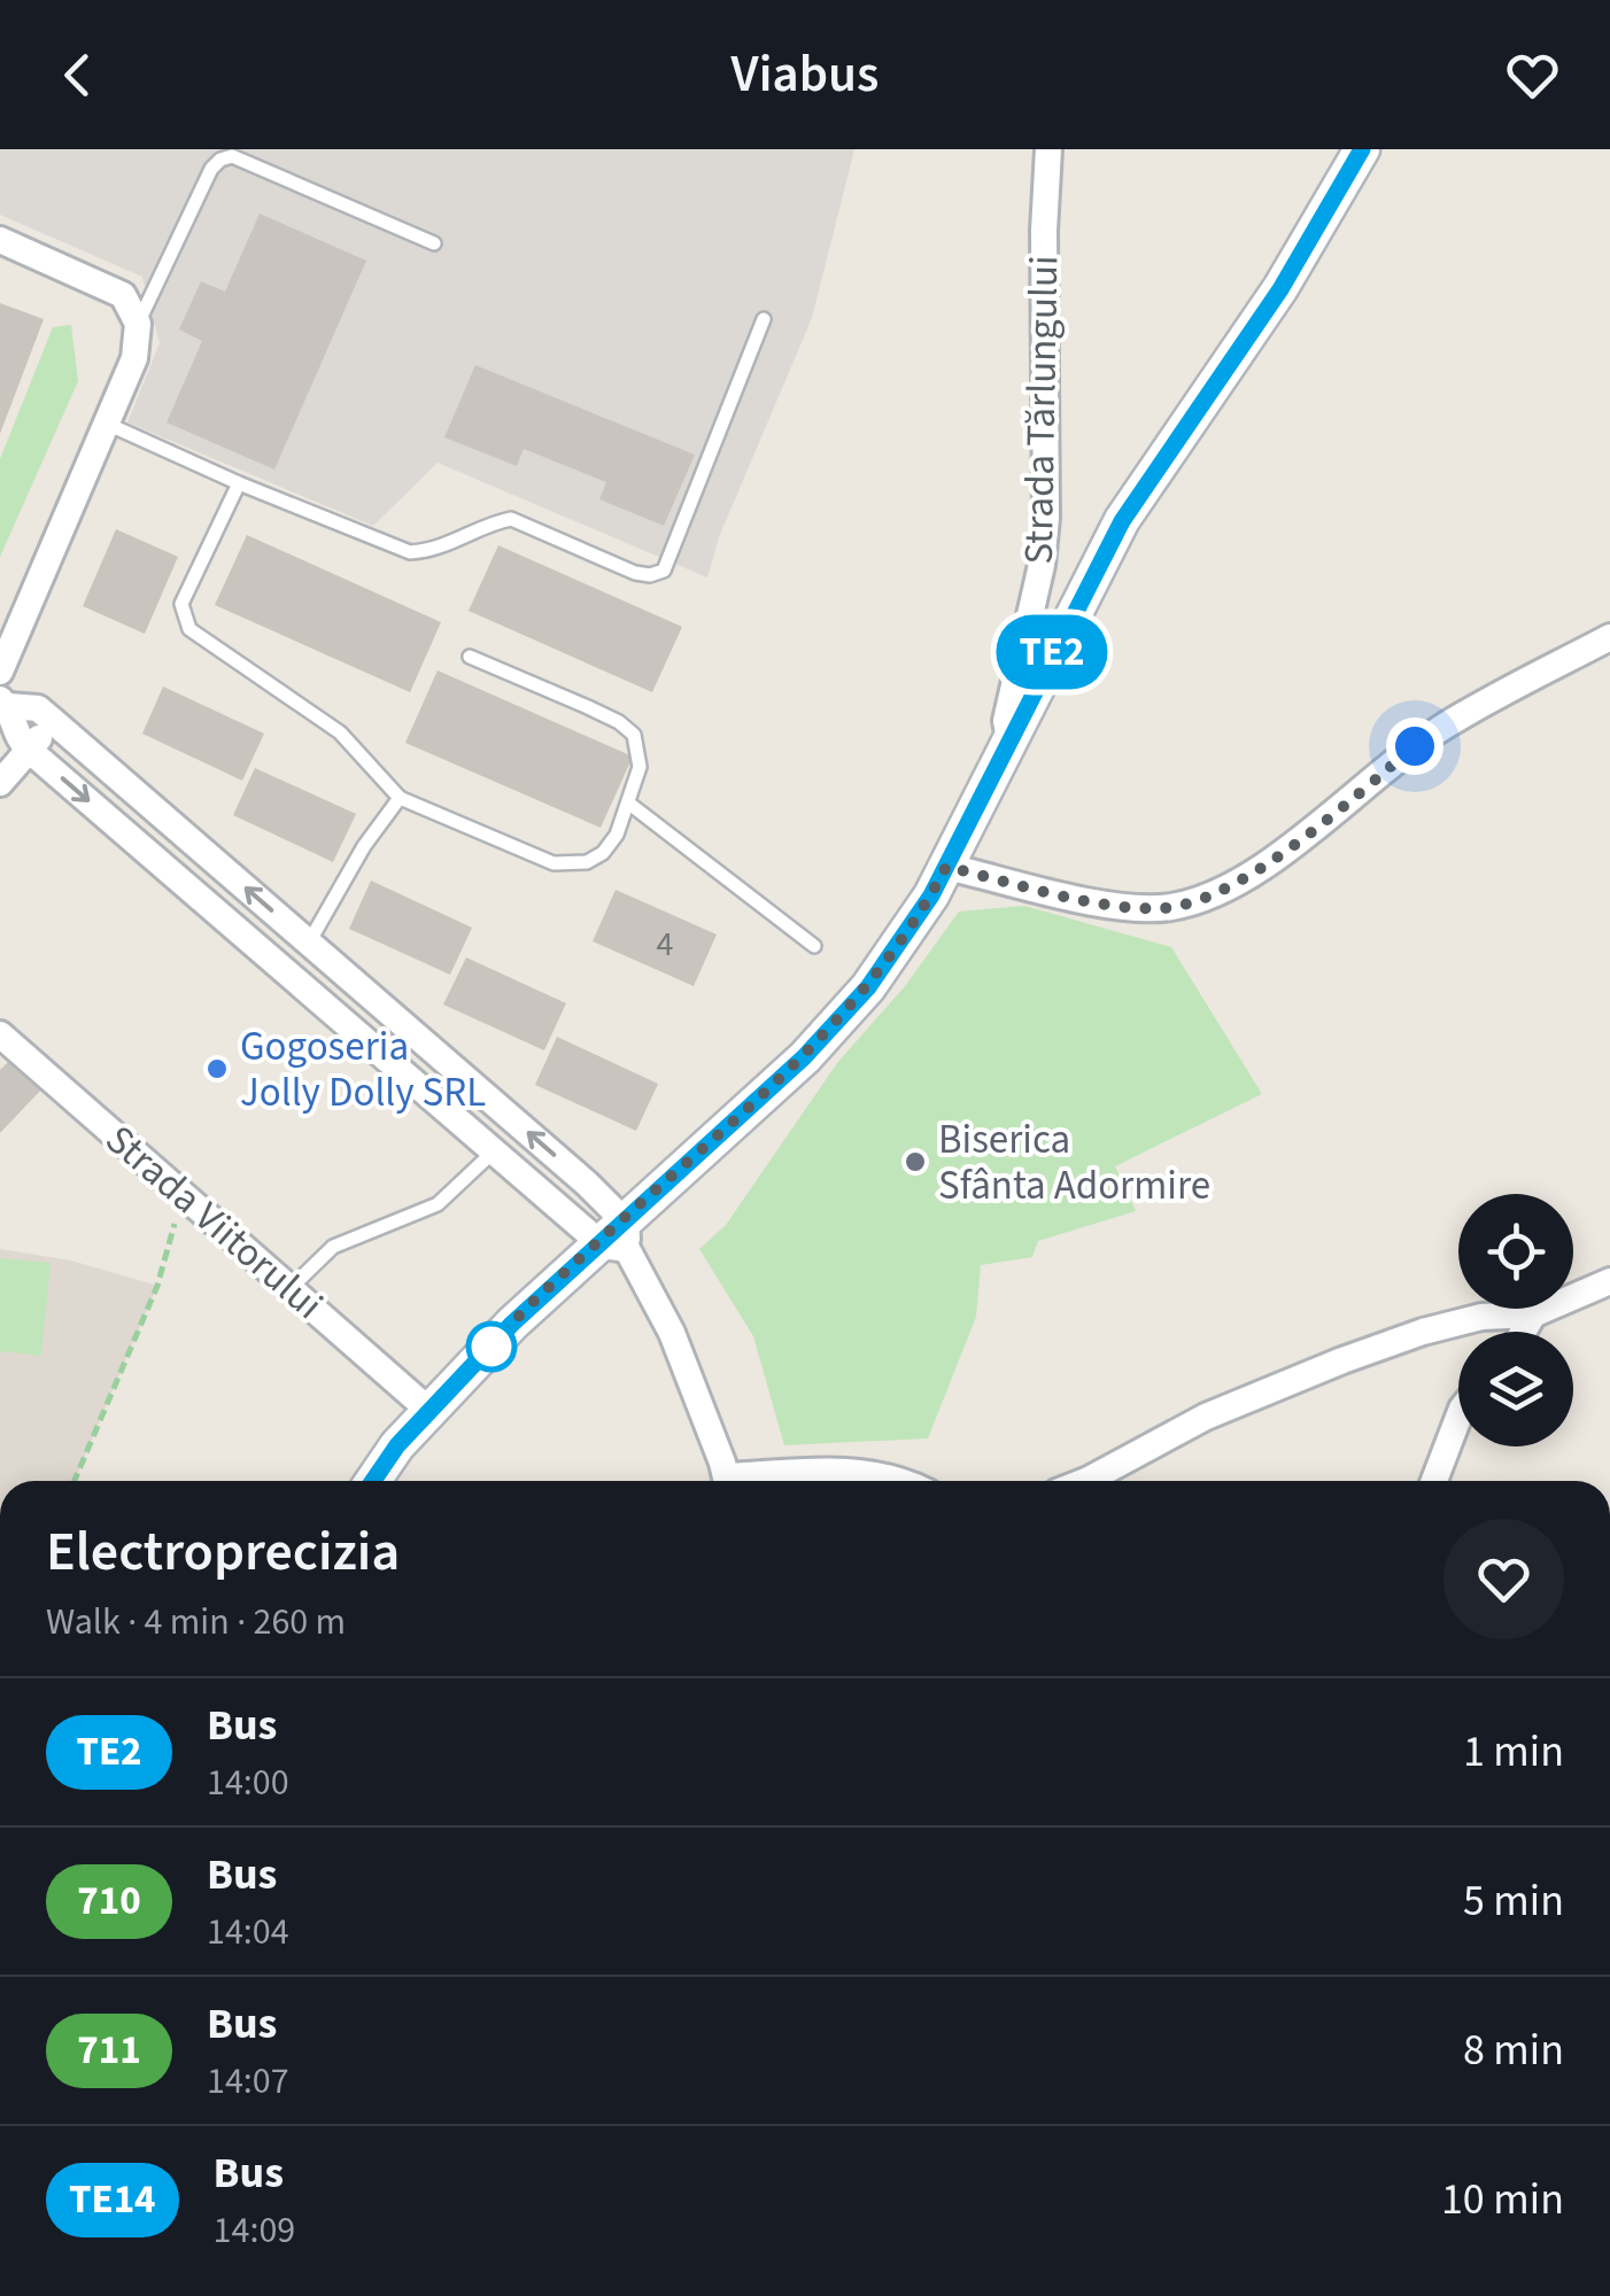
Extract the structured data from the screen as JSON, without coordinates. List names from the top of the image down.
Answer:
{
  "streets": {
    "street": ["Strada Tărlungului", "Strada Viitorului"]
  },
  "places": ["Gogoseria Jolly Dolly SRL", "Biserica Sfânta Adormire"],
  "lines": ["bus line TE2"],
  "house_numbers": ["4"],
  "page": {
    "header": "Viabus",
    "on_map": "TE2",
    "heading": ["Electroprecizia", "Walk · 4 min · 260 m"],
    "list": [
      {
        "mark": "TE2",
        "name": "Bus",
        "note": "14:00",
        "value": "1 min"
      },
      {
        "mark": "710",
        "name": "Bus",
        "note": "14:04",
        "value": "5 min"
      },
      {
        "mark": "711",
        "name": "Bus",
        "note": "14:07",
        "value": "8 min"
      },
      {
        "mark": "TE14",
        "name": "Bus",
        "note": "14:09",
        "value": "10 min"
      }
    ]
  }
}
